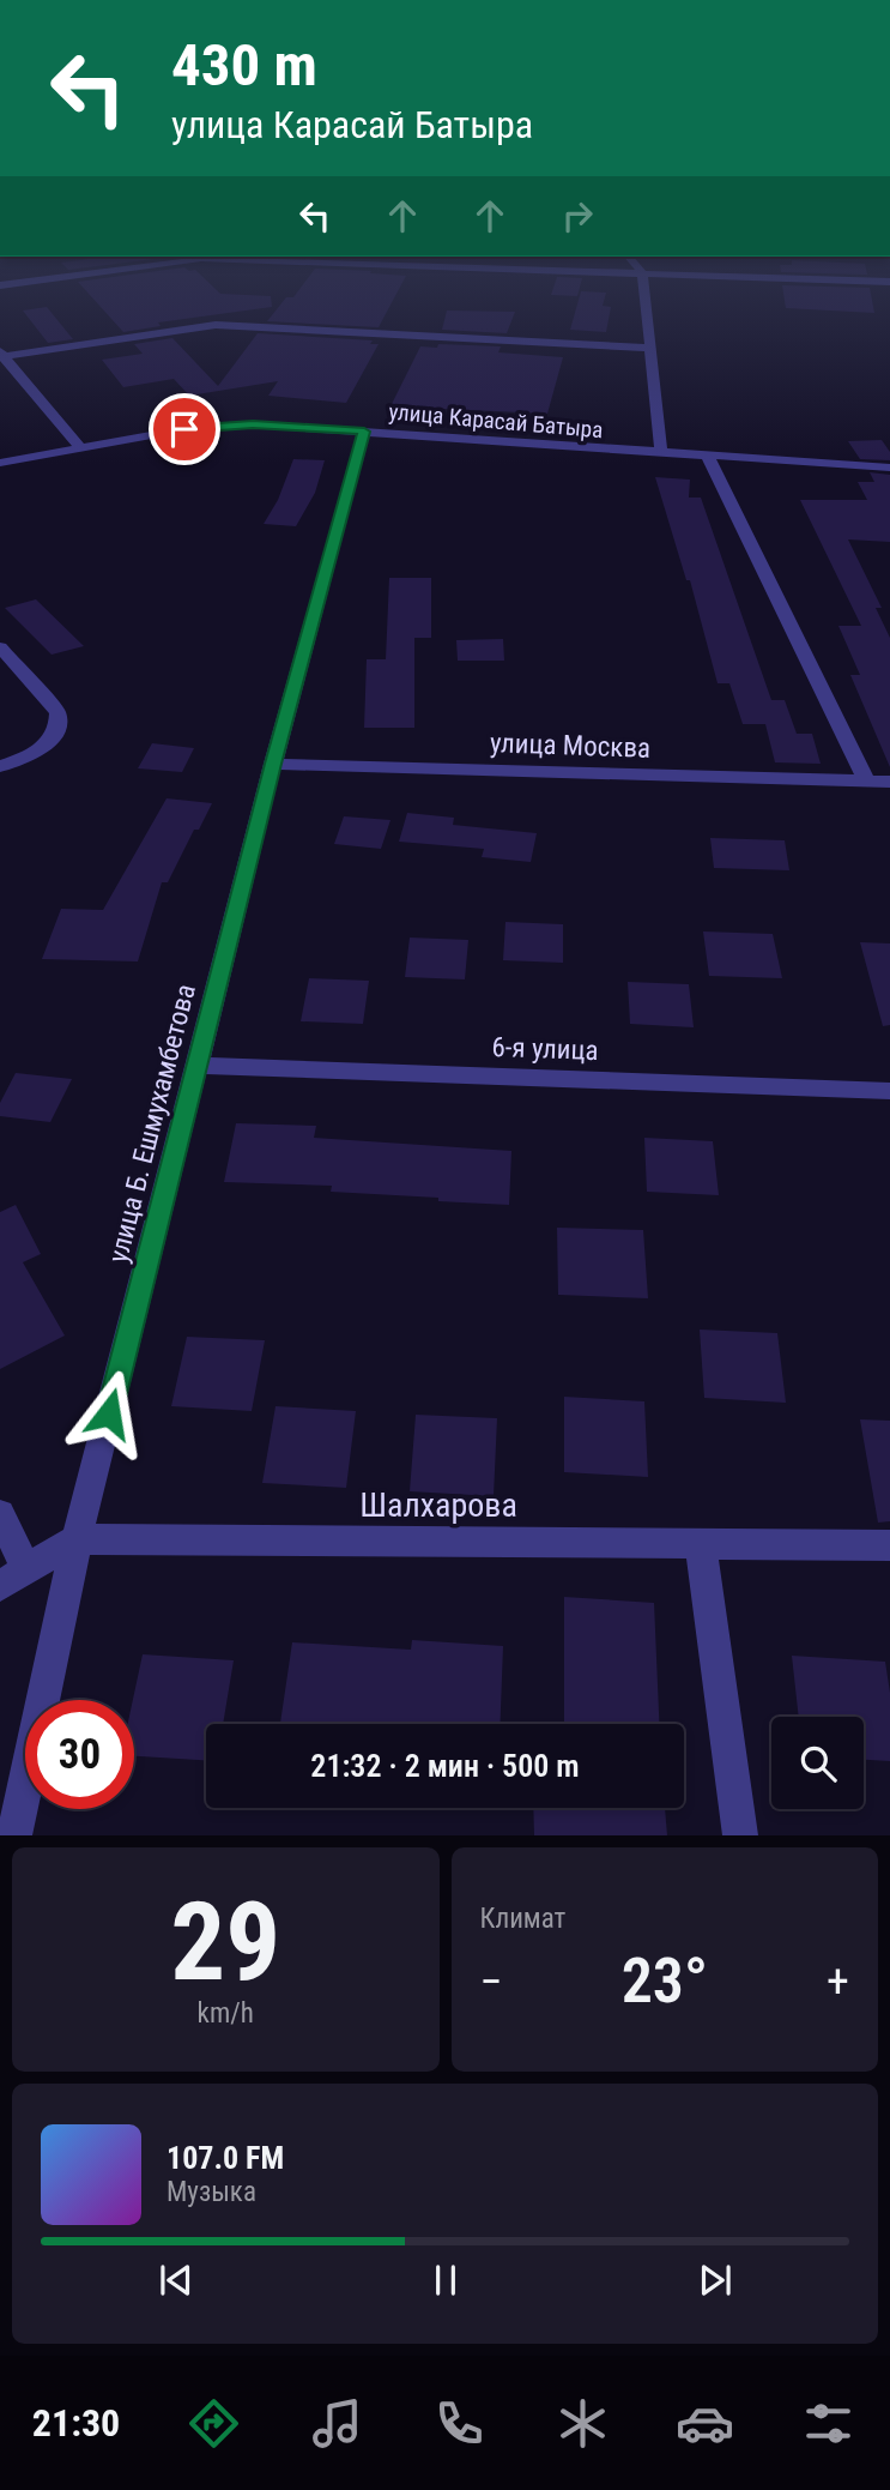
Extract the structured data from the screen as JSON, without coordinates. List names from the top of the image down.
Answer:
{
  "streets": {
    "street": [
      "улица Карасай Батыра",
      "улица Москва",
      "6-я улица",
      "улица Б. Ешмухамбетова",
      "Шалхарова"
    ]
  },
  "crossings": [
    ["улица Карасай Батыра", "улица Б. Ешмухамбетова"],
    ["улица Москва", "улица Б. Ешмухамбетова"],
    ["6-я улица", "улица Б. Ешмухамбетова"],
    ["улица Б. Ешмухамбетова", "Шалхарова"]
  ],
  "page": {
    "turn": ["430 m", "улица Карасай Батыра"],
    "limit": "30",
    "trip": "21:32 · 2 мин · 500 m",
    "tile": [
      ["29", "km/h"],
      "Климат"
    ],
    "heat": ["−", "23°", "+"],
    "song": ["107.0 FM", "Музыка"],
    "tabs": "21:30"
  }
}
